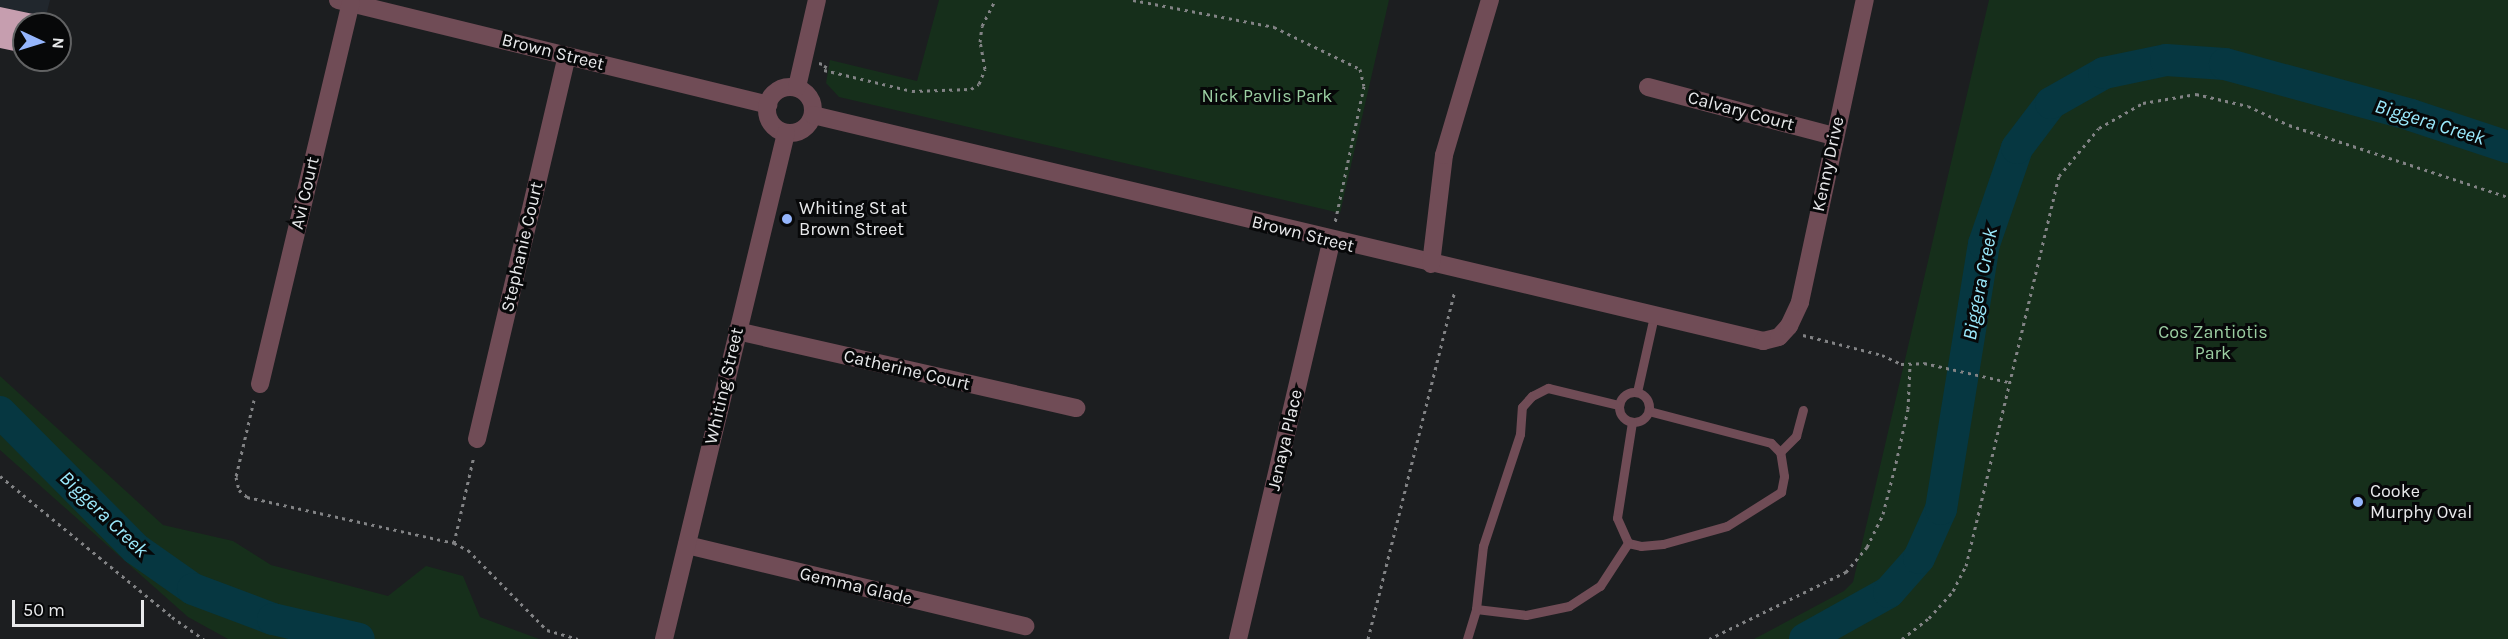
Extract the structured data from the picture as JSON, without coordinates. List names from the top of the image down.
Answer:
{
  "streets": {
    "street": [
      "Brown Street",
      "Calvary Court",
      "Kenny Drive",
      "Avi Court",
      "Stephanie Court",
      "Catherine Court",
      "Whiting Street",
      "Jenaya Place",
      "Gemma Glade"
    ]
  },
  "crossings": [
    ["Brown Street", "Kenny Drive"],
    ["Brown Street", "Avi Court"],
    ["Brown Street", "Stephanie Court"],
    ["Brown Street", "Whiting Street"],
    ["Brown Street", "Jenaya Place"],
    ["Calvary Court", "Kenny Drive"],
    ["Catherine Court", "Whiting Street"],
    ["Whiting Street", "Gemma Glade"]
  ],
  "water": ["Biggera Creek"],
  "parks": ["Nick Pavlis Park", "Cos Zantiotis Park"],
  "places": ["Whiting St at Brown Street", "Cooke Murphy Oval"],
  "scale_bar": "50 m",
  "north": "right"
}
